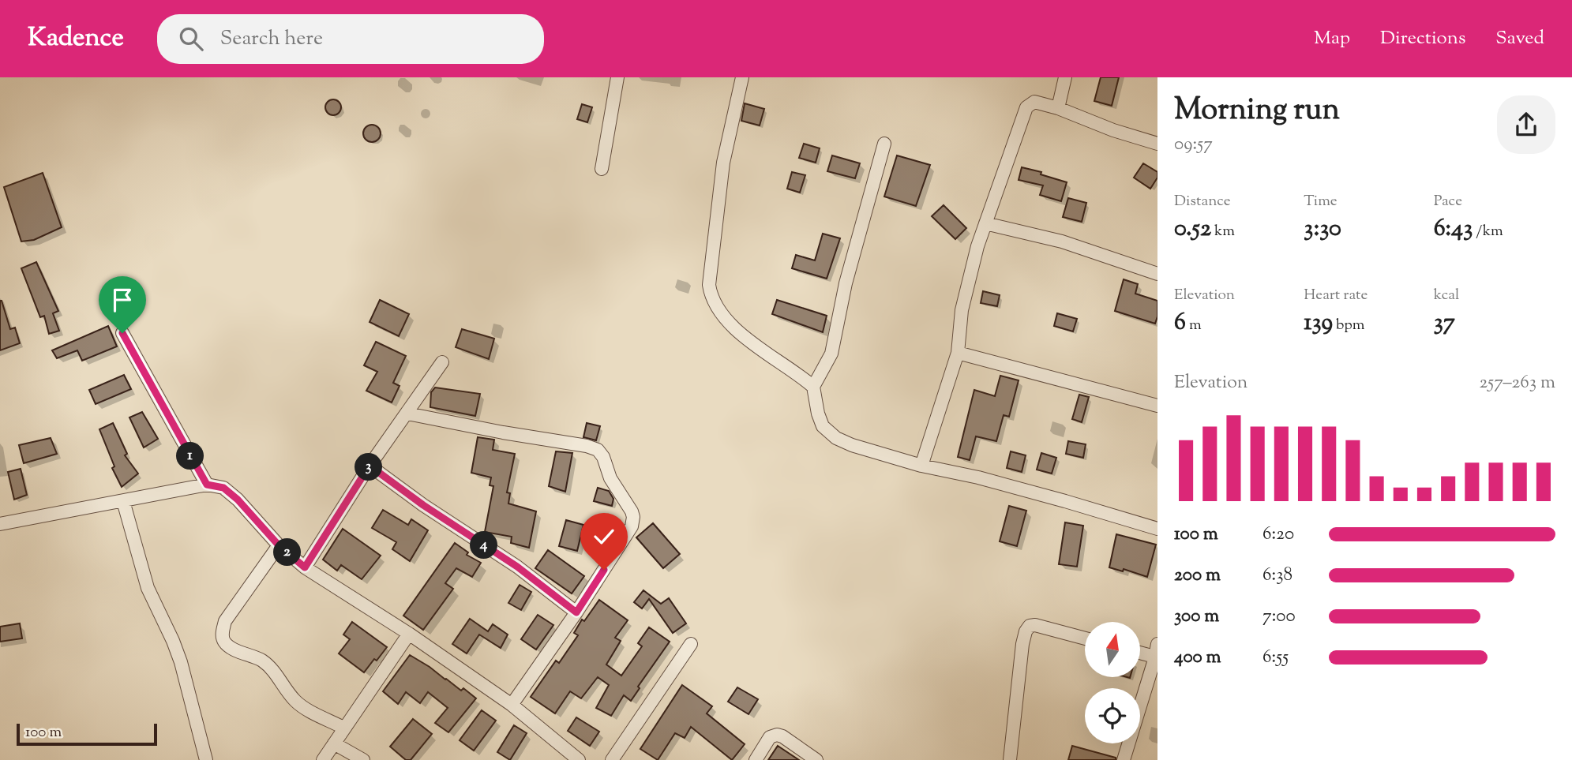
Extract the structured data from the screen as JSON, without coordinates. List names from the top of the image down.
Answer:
{
  "scale_bar": "100 m",
  "north": "top",
  "page": {
    "header": "Kadence",
    "search": "Search here",
    "nav": ["Map", "Directions", "Saved"],
    "heading": ["Morning run", "09:57"],
    "stats": [
      ["Distance", "0.52 km"],
      ["Time", "3:30"],
      ["Pace", "6:43 /km"],
      ["Elevation", "6 m"],
      ["Heart rate", "139 bpm"],
      ["kcal", "37"]
    ],
    "chart": ["Elevation", "257–263 m"],
    "pins": [
      "1",
      "3",
      "4",
      "2"
    ],
    "list": [
      {
        "name": "100 m",
        "note": "6:20"
      },
      {
        "name": "200 m",
        "note": "6:38"
      },
      {
        "name": "300 m",
        "note": "7:00"
      },
      {
        "name": "400 m",
        "note": "6:55"
      }
    ],
    "scale": "100 m"
  }
}
